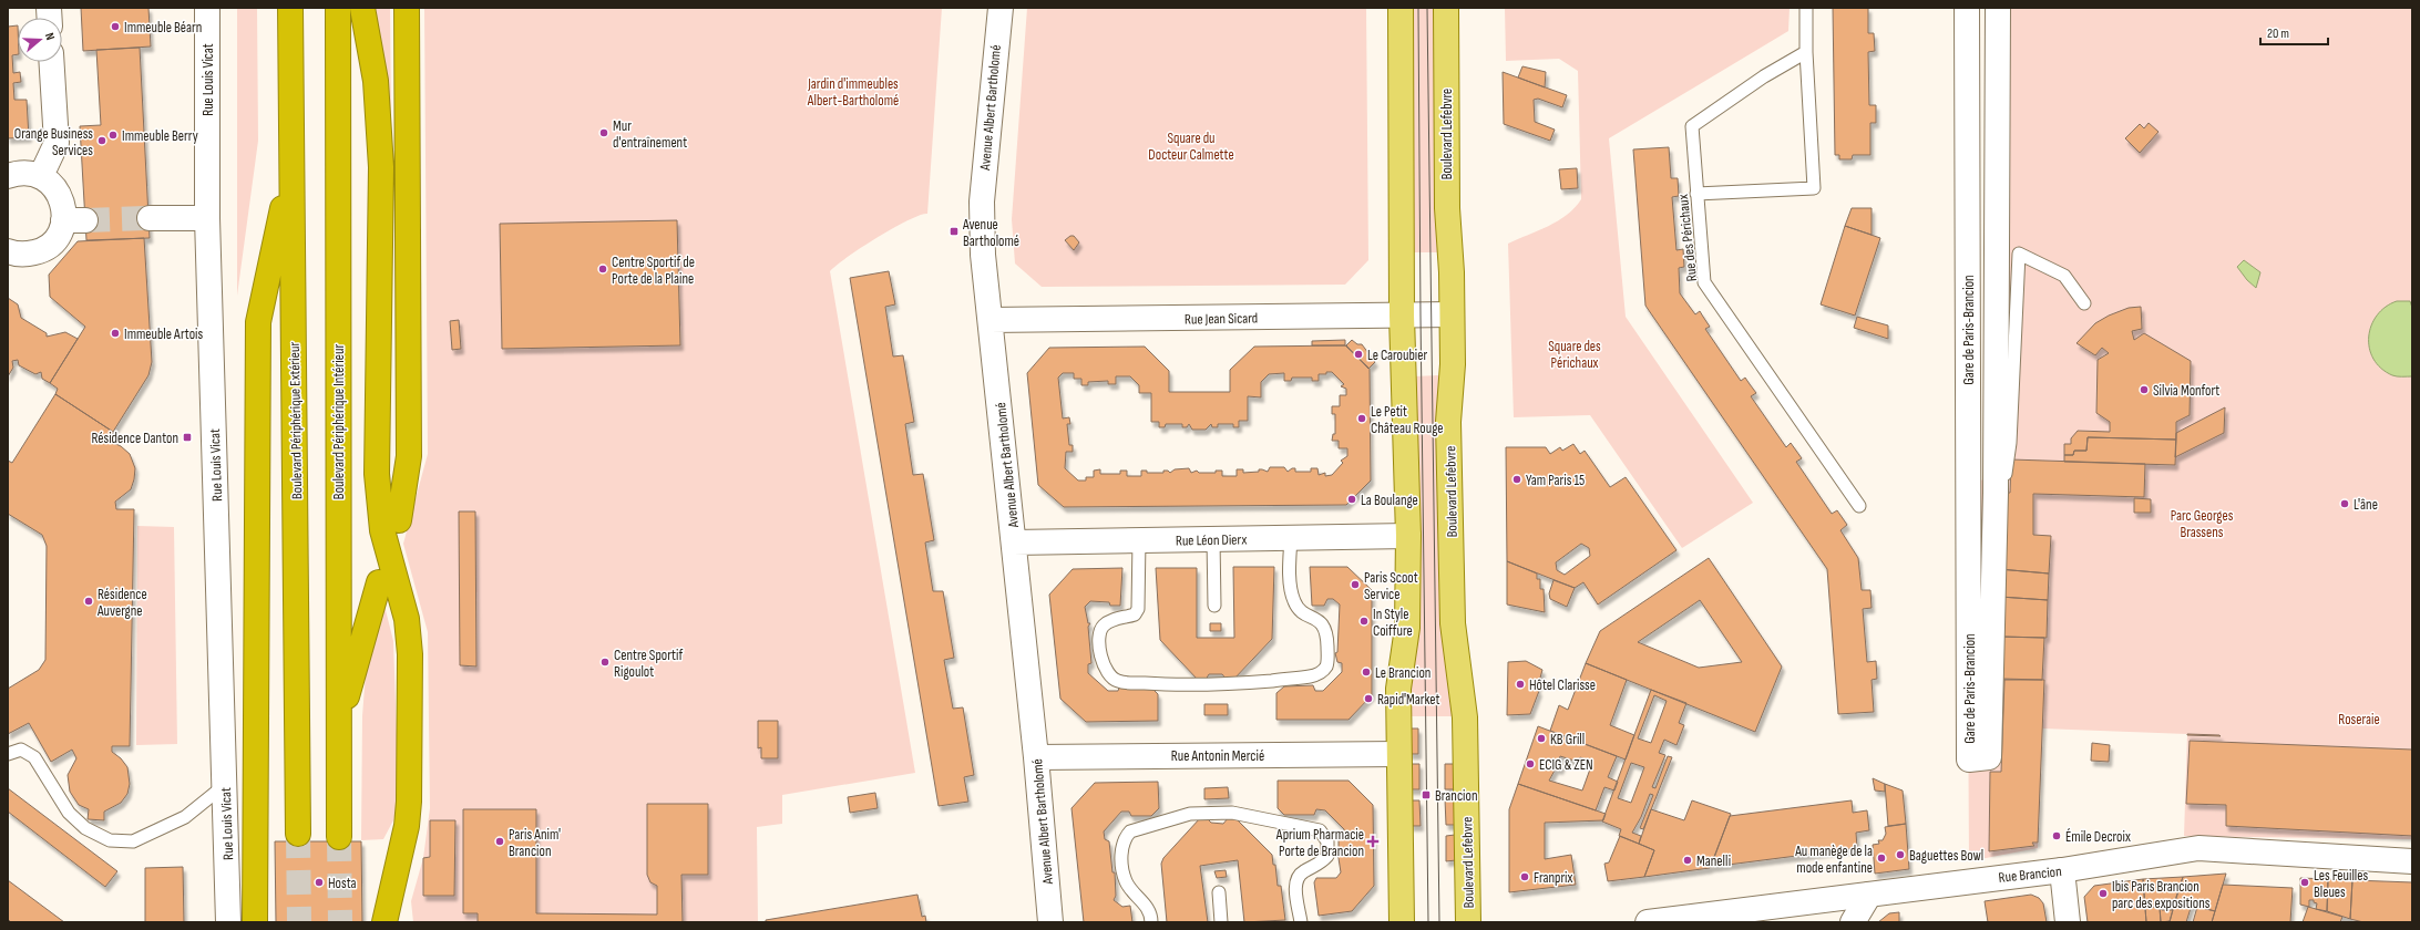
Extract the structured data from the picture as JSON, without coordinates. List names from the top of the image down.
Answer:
{
  "streets": {
    "highway": ["Boulevard Périphérique Extérieur", "Boulevard Périphérique Intérieur"],
    "main road": ["Boulevard Lefebvre"],
    "street": [
      "Rue Louis Vicat",
      "Avenue Albert Bartholomé",
      "Rue Jean Sicard",
      "Gare de Paris-Brancion",
      "Rue Léon Dierx",
      "Rue Antonin Mercié",
      "Rue Brancion"
    ],
    "lane": ["Rue des Périchaux"]
  },
  "crossings": [
    ["Avenue Albert Bartholomé", "Rue Jean Sicard"],
    ["Avenue Albert Bartholomé", "Rue Léon Dierx"],
    ["Avenue Albert Bartholomé", "Rue Antonin Mercié"],
    ["Boulevard Lefebvre", "Rue Jean Sicard"]
  ],
  "parks": [
    "Jardin d'immeubles Albert-Bartholomé",
    "Square du Docteur Calmette",
    "Square des Périchaux",
    "Parc Georges Brassens",
    "Roseraie"
  ],
  "places": {
    "other": [
      "Immeuble Béarn",
      "Mur d'entraînement",
      "Immeuble Berry",
      "Orange Business Services",
      "Centre Sportif de Porte de la Plaine",
      "Immeuble Artois",
      "Le Caroubier",
      "Silvia Monfort",
      "Le Petit Château Rouge",
      "Yam Paris 15",
      "La Boulange",
      "L'âne",
      "Paris Scoot Service",
      "Résidence Auvergne",
      "In Style Coiffure",
      "Centre Sportif Rigoulot",
      "Le Brancion",
      "Hôtel Clarisse",
      "Rapid'Market",
      "KB Grill",
      "ECIG & ZEN",
      "Émile Decroix",
      "Paris Anim' Brancion",
      "Baguettes Bowl",
      "Au manège de la mode enfantine",
      "Manelli",
      "Franprix",
      "Hosta",
      "Les Feuilles Bleues",
      "Ibis Paris Brancion parc des expositions"
    ],
    "transit": ["Avenue Bartholomé", "Résidence Danton", "Brancion"],
    "health": ["Aprium Pharmacie Porte de Brancion"]
  },
  "scale_bar": "20 m",
  "north": "right"
}
